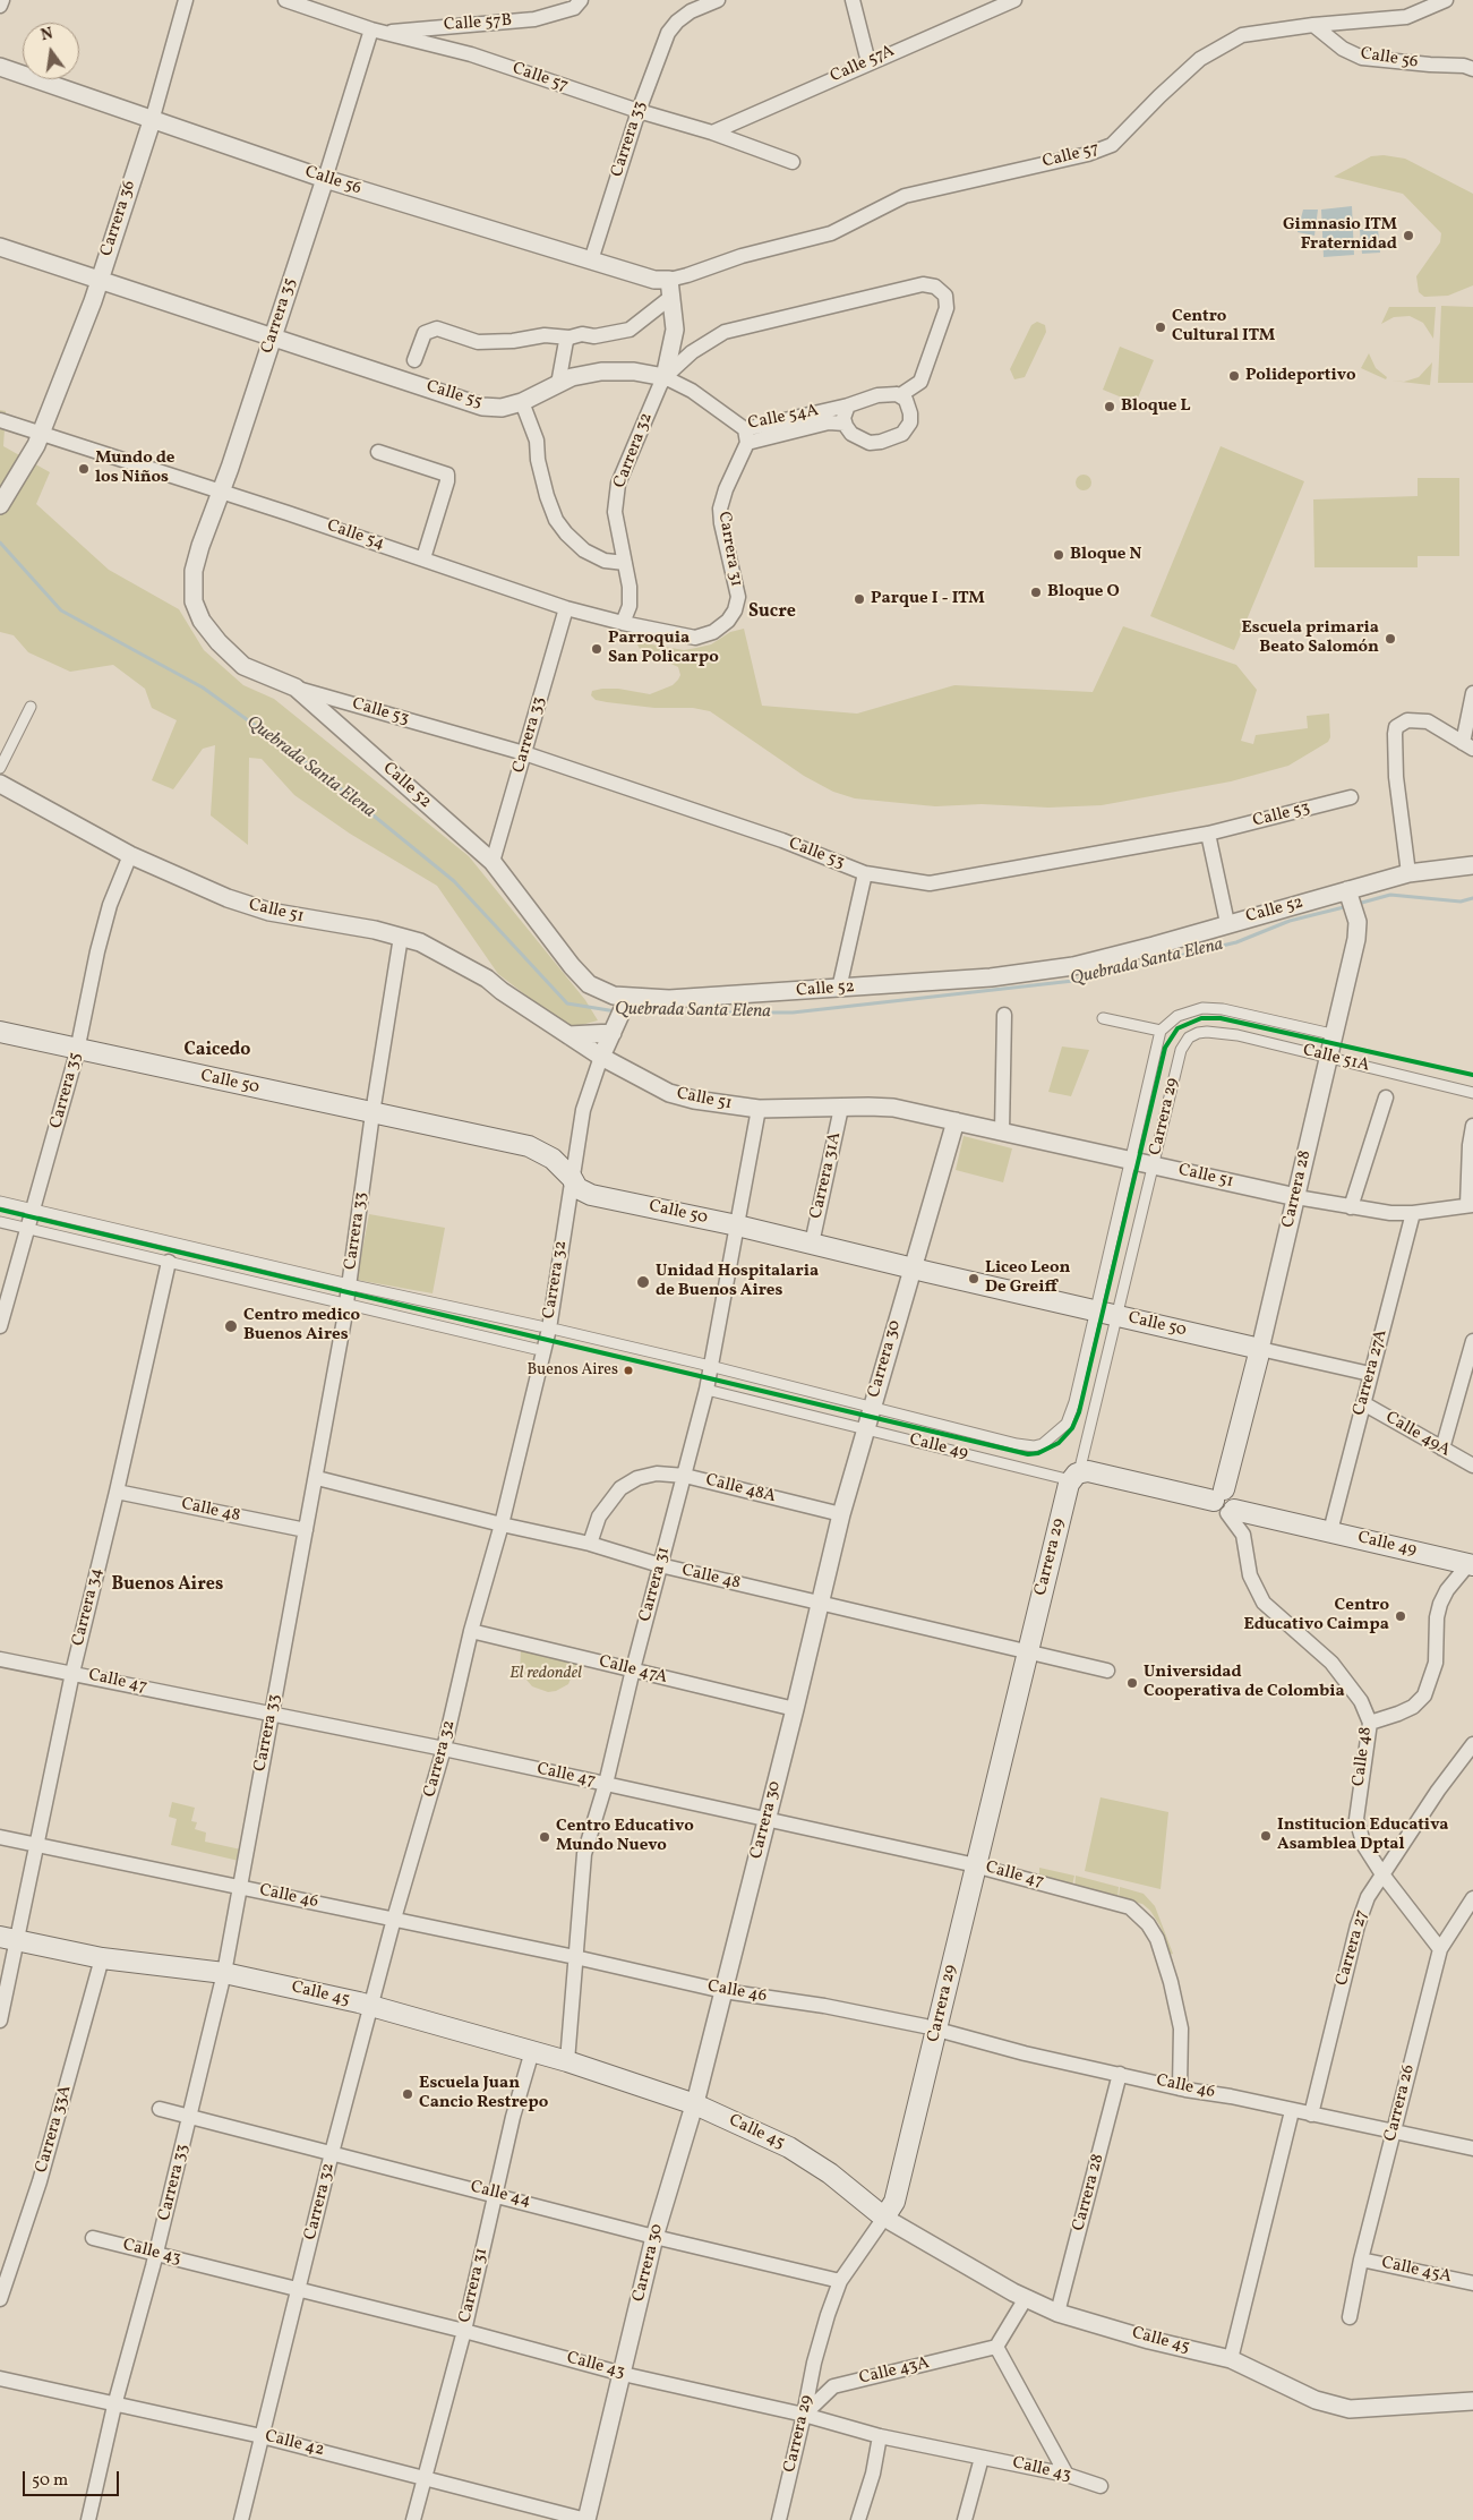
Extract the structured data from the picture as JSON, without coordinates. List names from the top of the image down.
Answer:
{
  "streets": {
    "main road": [
      "Calle 50",
      "Carrera 29",
      "Carrera 28",
      "Calle 49",
      "Calle 45"
    ],
    "street": [
      "Calle 57B",
      "Calle 56",
      "Calle 57A",
      "Calle 57",
      "Carrera 33",
      "Carrera 36",
      "Carrera 35",
      "Calle 55",
      "Calle 54A",
      "Carrera 32",
      "Calle 54",
      "Carrera 31",
      "Calle 53",
      "Calle 52",
      "Calle 51",
      "Calle 51A",
      "Carrera 31A",
      "Carrera 30",
      "Carrera 27A",
      "Calle 49A",
      "Calle 48A",
      "Calle 48",
      "Carrera 34",
      "Calle 47A",
      "Calle 47",
      "Calle 46",
      "Carrera 27",
      "Carrera 26",
      "Carrera 33A",
      "Calle 44",
      "Calle 43",
      "Calle 45A",
      "Calle 43A",
      "Calle 42"
    ]
  },
  "crossings": [
    ["Calle 57B", "Calle 57"],
    ["Calle 57B", "Carrera 35"],
    ["Calle 56", "Calle 57"],
    ["Calle 56", "Carrera 33"],
    ["Calle 56", "Carrera 36"],
    ["Calle 56", "Carrera 35"],
    ["Calle 56", "Carrera 32"],
    ["Calle 57A", "Calle 57"],
    ["Calle 57", "Carrera 33"],
    ["Calle 57", "Carrera 35"],
    ["Calle 57", "Carrera 32"],
    ["Carrera 33", "Calle 54"],
    ["Carrera 33", "Calle 53"],
    ["Carrera 33", "Calle 52"],
    ["Carrera 33", "Calle 51"],
    ["Carrera 33", "Calle 50"],
    ["Carrera 33", "Calle 48"],
    ["Carrera 33", "Calle 47"],
    ["Carrera 33", "Calle 46"],
    ["Carrera 33", "Calle 45"],
    ["Carrera 33", "Calle 44"],
    ["Carrera 33", "Calle 43"],
    ["Carrera 33", "Calle 42"],
    ["Carrera 36", "Calle 55"],
    ["Carrera 36", "Calle 54"],
    ["Carrera 35", "Calle 55"],
    ["Carrera 35", "Calle 54"],
    ["Carrera 35", "Calle 52"],
    ["Carrera 35", "Calle 51"],
    ["Carrera 35", "Calle 50"],
    ["Calle 55", "Calle 54A"],
    ["Calle 55", "Carrera 32"],
    ["Calle 54A", "Carrera 32"],
    ["Calle 54A", "Carrera 31"],
    ["Carrera 32", "Calle 54"],
    ["Carrera 32", "Calle 52"],
    ["Carrera 32", "Calle 51"],
    ["Carrera 32", "Calle 50"],
    ["Carrera 32", "Calle 48"],
    ["Carrera 32", "Calle 47A"],
    ["Carrera 32", "Calle 47"],
    ["Carrera 32", "Calle 46"],
    ["Carrera 32", "Calle 45"],
    ["Carrera 32", "Calle 44"],
    ["Carrera 32", "Calle 43"],
    ["Carrera 32", "Calle 42"],
    ["Calle 54", "Carrera 31"],
    ["Carrera 31", "Calle 51"],
    ["Carrera 31", "Calle 50"],
    ["Carrera 31", "Calle 49"],
    ["Carrera 31", "Calle 48A"],
    ["Carrera 31", "Calle 48"],
    ["Carrera 31", "Calle 47A"],
    ["Carrera 31", "Calle 47"],
    ["Carrera 31", "Calle 46"],
    ["Carrera 31", "Calle 45"],
    ["Carrera 31", "Calle 44"],
    ["Carrera 31", "Calle 43"],
    ["Carrera 31", "Calle 42"],
    ["Calle 53", "Calle 52"],
    ["Calle 52", "Carrera 28"],
    ["Calle 51", "Carrera 29"],
    ["Calle 51", "Carrera 31A"],
    ["Calle 51", "Carrera 28"],
    ["Calle 51", "Carrera 30"],
    ["Calle 51", "Carrera 27A"],
    ["Calle 51A", "Carrera 29"],
    ["Calle 51A", "Carrera 28"],
    ["Calle 50", "Carrera 29"],
    ["Calle 50", "Carrera 31A"],
    ["Calle 50", "Carrera 28"],
    ["Calle 50", "Carrera 30"],
    ["Calle 50", "Carrera 27A"],
    ["Carrera 29", "Calle 49"],
    ["Carrera 29", "Calle 48"],
    ["Carrera 29", "Calle 47"],
    ["Carrera 29", "Calle 46"],
    ["Carrera 29", "Calle 45"],
    ["Carrera 29", "Calle 44"],
    ["Carrera 29", "Calle 43"],
    ["Carrera 29", "Calle 43A"],
    ["Carrera 28", "Calle 49"],
    ["Carrera 28", "Calle 48"],
    ["Carrera 28", "Calle 46"],
    ["Carrera 28", "Calle 45"],
    ["Carrera 30", "Calle 49"],
    ["Carrera 30", "Calle 48A"],
    ["Carrera 30", "Calle 48"],
    ["Carrera 30", "Calle 47A"],
    ["Carrera 30", "Calle 47"],
    ["Carrera 30", "Calle 46"],
    ["Carrera 30", "Calle 45"],
    ["Carrera 30", "Calle 44"],
    ["Carrera 30", "Calle 43"],
    ["Carrera 30", "Calle 42"],
    ["Carrera 27A", "Calle 49A"],
    ["Carrera 27A", "Calle 49"],
    ["Calle 49", "Calle 48"],
    ["Calle 48A", "Calle 48"],
    ["Calle 48", "Carrera 34"],
    ["Calle 48", "Carrera 27"],
    ["Carrera 34", "Calle 47"],
    ["Carrera 34", "Calle 46"],
    ["Carrera 34", "Calle 45"],
    ["Calle 47", "Calle 46"],
    ["Calle 46", "Carrera 27"],
    ["Calle 46", "Carrera 26"],
    ["Calle 45", "Carrera 33A"],
    ["Carrera 26", "Calle 45A"],
    ["Calle 43", "Calle 43A"]
  ],
  "districts": ["Sucre", "Caicedo", "Buenos Aires"],
  "water": ["Quebrada Santa Elena"],
  "parks": ["El redondel"],
  "places": [
    "Gimnasio ITM Fraternidad",
    "Centro Cultural ITM",
    "Polideportivo",
    "Bloque L",
    "Mundo de los Niños",
    "Bloque N",
    "Bloque O",
    "Parque I - ITM",
    "Escuela primaria Beato Salomón",
    "Parroquia San Policarpo",
    "Liceo Leon De Greiff",
    "Unidad Hospitalaria de Buenos Aires",
    "Centro medico Buenos Aires",
    "Buenos Aires",
    "Centro Educativo Caimpa",
    "Universidad Cooperativa de Colombia",
    "Institucion Educativa Asamblea Dptal",
    "Centro Educativo Mundo Nuevo",
    "Escuela Juan Cancio Restrepo"
  ],
  "scale_bar": "50 m",
  "north": "top"
}
